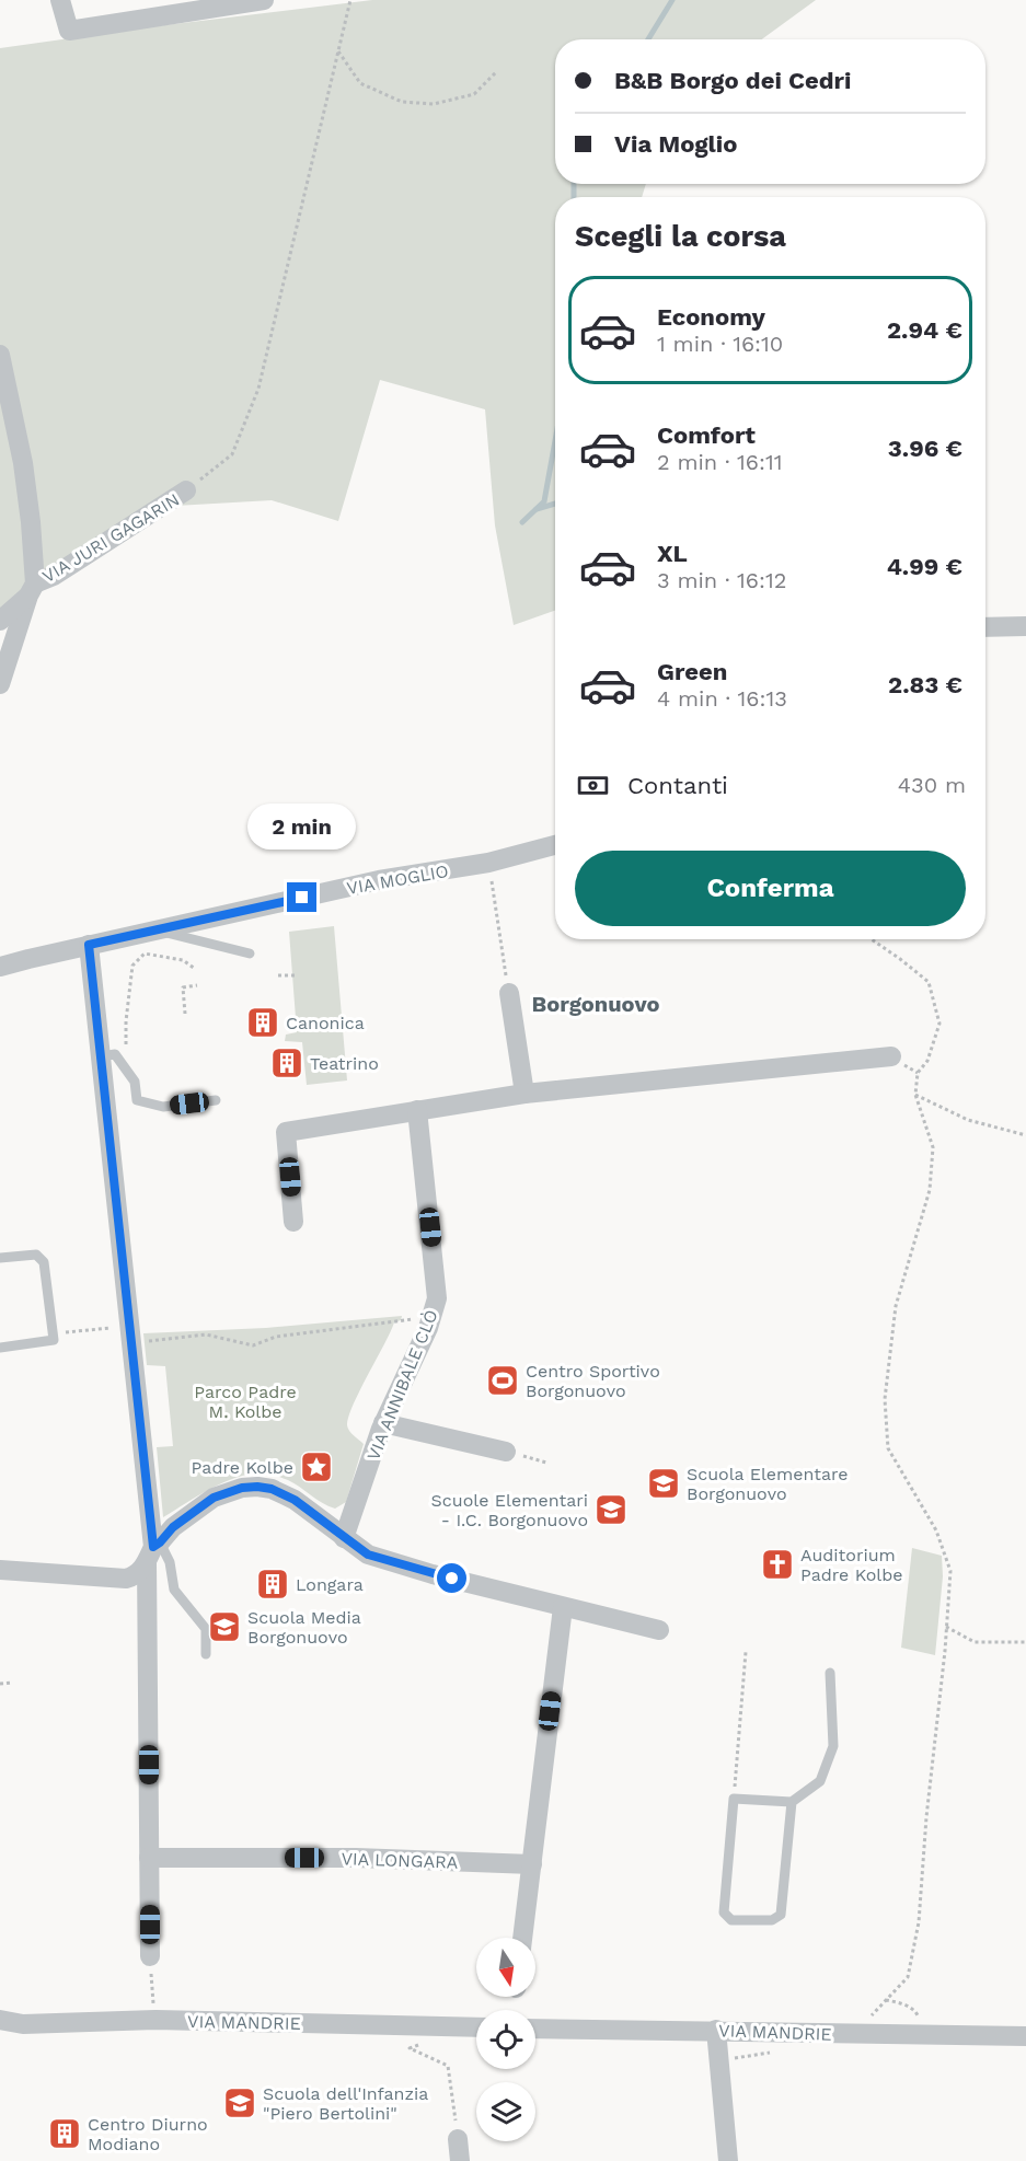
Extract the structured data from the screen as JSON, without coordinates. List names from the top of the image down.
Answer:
{
  "streets": {
    "street": [
      "VIA JURI GAGARIN",
      "VIA MOGLIO",
      "VIA ANNIBALE CLÒ",
      "VIA LONGARA",
      "VIA MANDRIE"
    ]
  },
  "districts": ["Borgonuovo"],
  "parks": ["Parco Padre M. Kolbe"],
  "places": {
    "building": [
      "Canonica",
      "Teatrino",
      "Longara",
      "Centro Diurno Modiano"
    ],
    "sports": ["Centro Sportivo Borgonuovo"],
    "place": ["Padre Kolbe"],
    "school or university": [
      "Scuola Elementare Borgonuovo",
      "Scuole Elementari - I.C. Borgonuovo",
      "Scuola Media Borgonuovo",
      "Scuola dell'Infanzia \"Piero Bertolini\""
    ],
    "church": ["Auditorium Padre Kolbe"]
  },
  "north": "bottom",
  "page": {
    "banner": ["B&B Borgo dei Cedri", "Via Moglio"],
    "heading": "Scegli la corsa",
    "list": [
      {
        "name": "Economy",
        "note": "1 min · 16:10",
        "value": "2.94 €"
      },
      {
        "name": "Comfort",
        "note": "2 min · 16:11",
        "value": "3.96 €"
      },
      {
        "name": "XL",
        "note": "3 min · 16:12",
        "value": "4.99 €"
      },
      {
        "name": "Green",
        "note": "4 min · 16:13",
        "value": "2.83 €"
      }
    ],
    "pay": ["Contanti", "430 m"],
    "bubble": "2 min",
    "buttons": "Conferma"
  }
}
